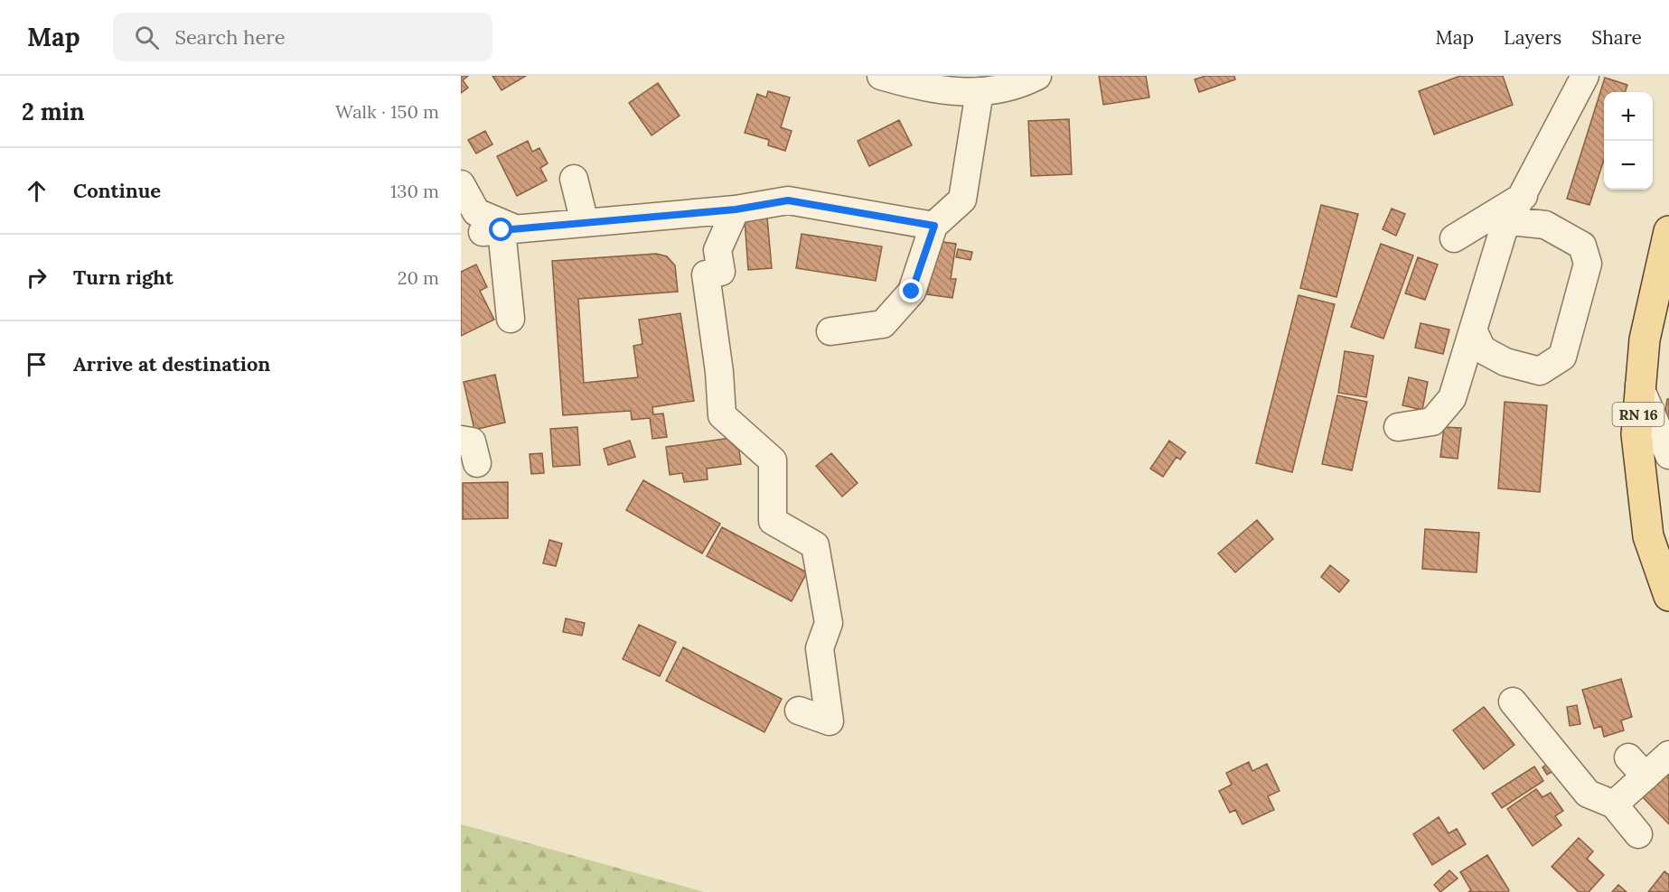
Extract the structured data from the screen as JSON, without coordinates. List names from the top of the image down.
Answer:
{
  "streets": {
    "main road": ["RN 16"]
  },
  "page": {
    "header": "Map",
    "search": "Search here",
    "nav": ["Map", "Layers", "Share"],
    "heading": ["2 min", "Walk · 150 m"],
    "map_buttons": ["+", "−"],
    "list": [
      ["Continue", "130 m"],
      ["Turn right", "20 m"],
      "Arrive at destination"
    ]
  }
}
